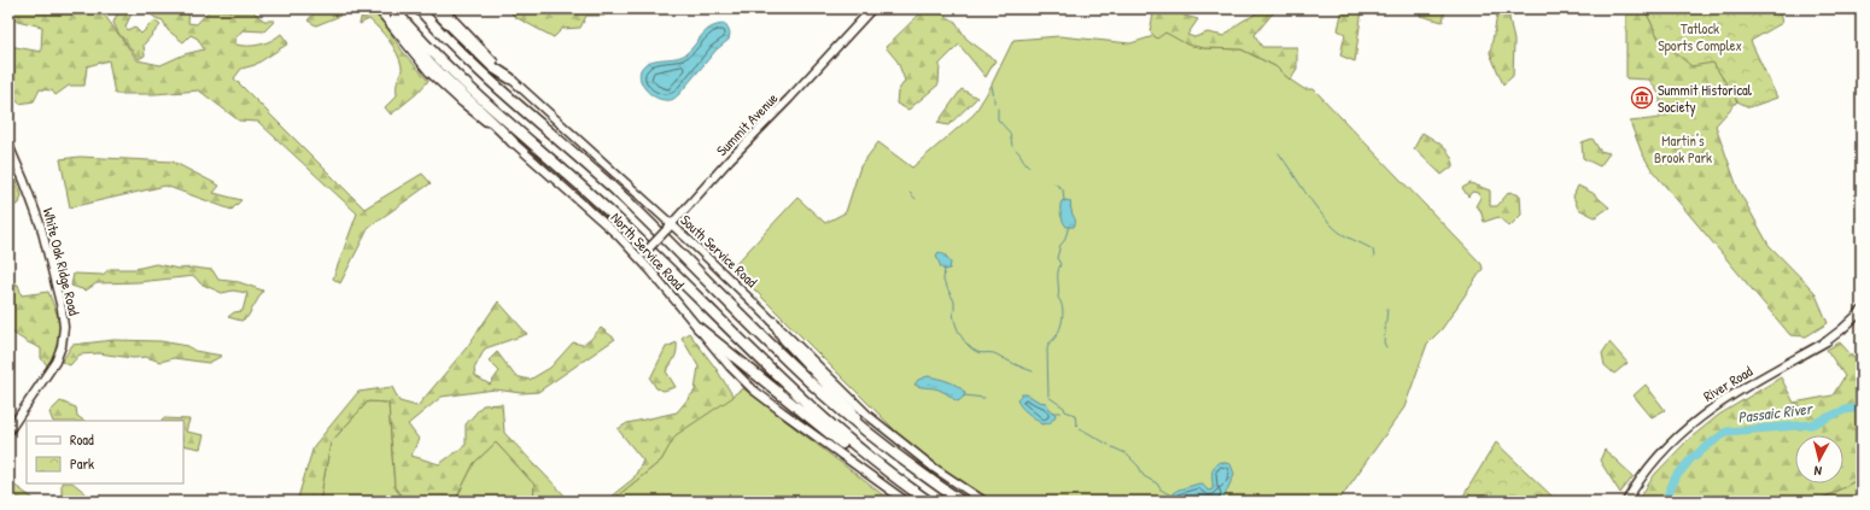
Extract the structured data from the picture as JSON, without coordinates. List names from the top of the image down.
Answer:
{
  "streets": {
    "main road": [
      "Summit Avenue",
      "North Service Road",
      "South Service Road",
      "White Oak Ridge Road",
      "River Road"
    ]
  },
  "crossings": [
    ["Summit Avenue", "North Service Road"],
    ["Summit Avenue", "South Service Road"]
  ],
  "water": ["Passaic River"],
  "parks": ["Tatlock Sports Complex", "Martin's Brook Park"],
  "places": {
    "museum": ["Summit Historical Society"]
  },
  "legend": ["Road", "Park"],
  "north": "bottom"
}
